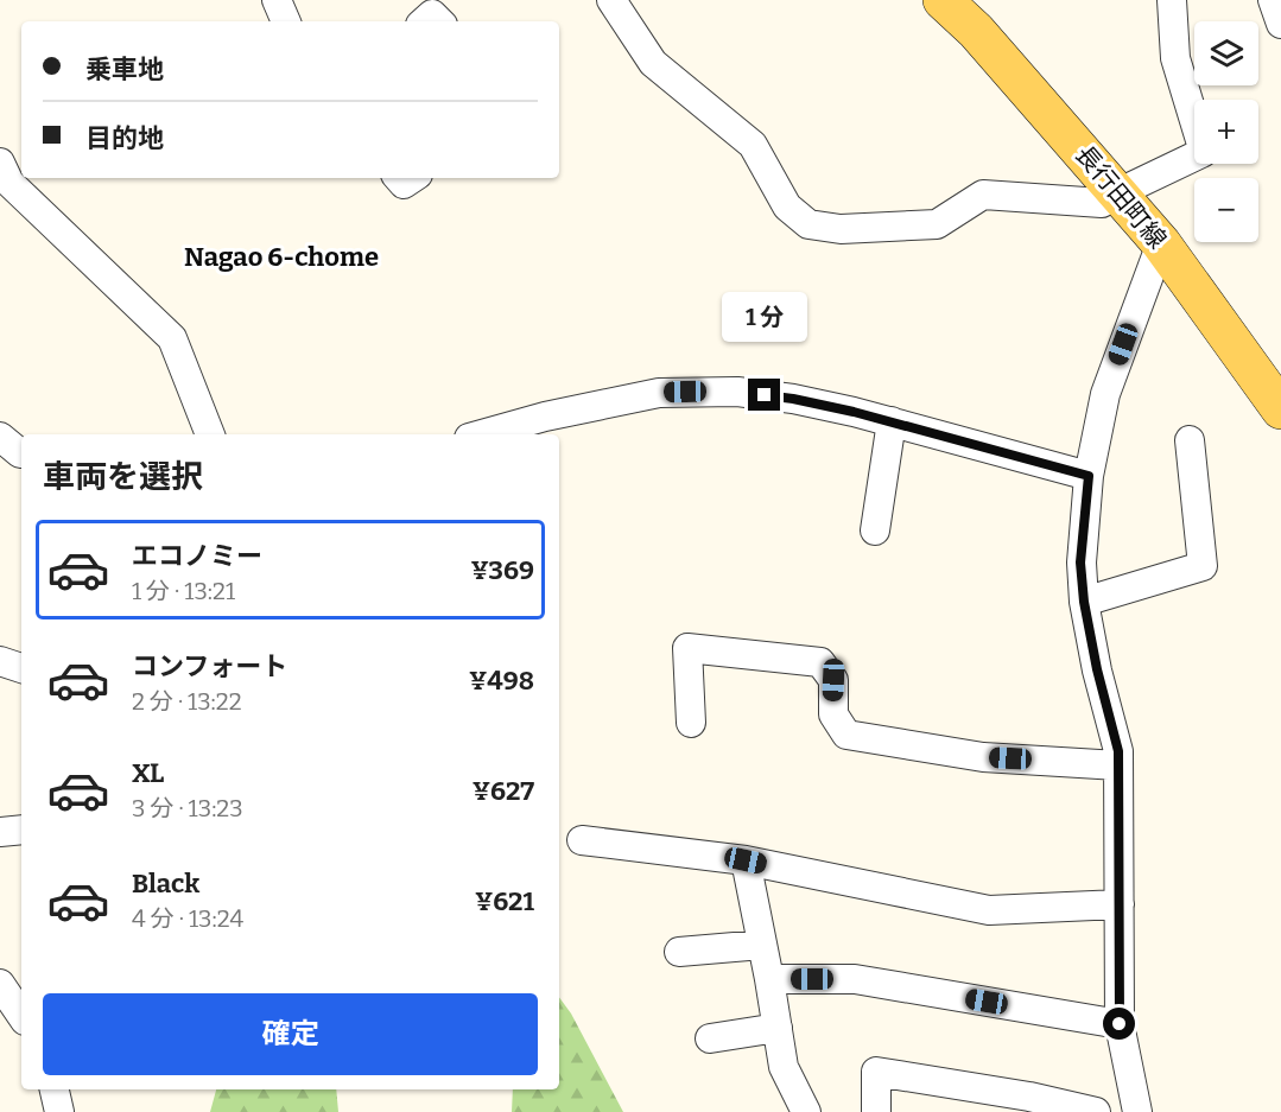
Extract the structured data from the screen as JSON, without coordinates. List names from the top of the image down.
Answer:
{
  "streets": {
    "main road": ["長行田町線"]
  },
  "districts": ["Nagao 6-chome"],
  "page": {
    "map_buttons": ["+", "−"],
    "banner": ["乗車地", "目的地"],
    "bubble": "1 分",
    "heading": "車両を選択",
    "list": [
      {
        "name": "エコノミー",
        "note": "1 分 · 13:21",
        "value": "¥369"
      },
      {
        "name": "コンフォート",
        "note": "2 分 · 13:22",
        "value": "¥498"
      },
      {
        "name": "XL",
        "note": "3 分 · 13:23",
        "value": "¥627"
      },
      {
        "name": "Black",
        "note": "4 分 · 13:24",
        "value": "¥621"
      }
    ],
    "buttons": "確定"
  }
}
